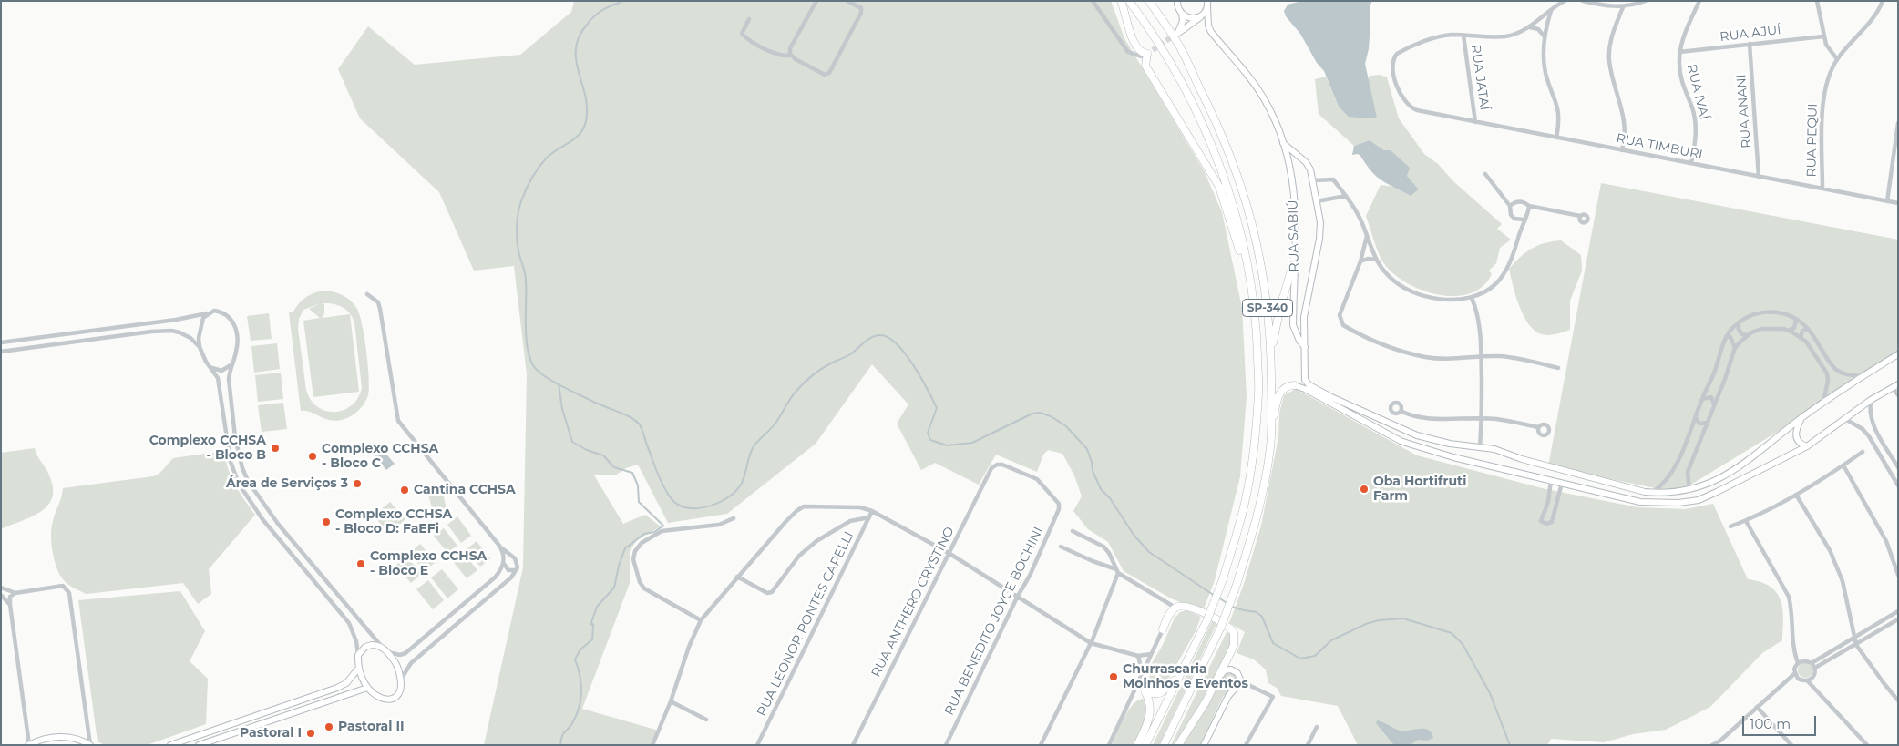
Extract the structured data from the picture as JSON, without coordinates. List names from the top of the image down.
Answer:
{
  "streets": {
    "highway": ["SP-340"],
    "main road": ["RUA SABIÚ"],
    "street": [
      "RUA AJUÍ",
      "RUA JATAÍ",
      "RUA IVAÍ",
      "RUA ANANI",
      "RUA PEQUI",
      "RUA TIMBURI",
      "RUA ANTHERO CRYSTINO",
      "RUA BENEDITO JOYCE BOCHINI",
      "RUA LEONOR PONTES CAPELLI"
    ]
  },
  "crossings": [
    ["RUA AJUÍ", "RUA IVAÍ"],
    ["RUA AJUÍ", "RUA ANANI"],
    ["RUA JATAÍ", "RUA TIMBURI"],
    ["RUA IVAÍ", "RUA TIMBURI"],
    ["RUA ANANI", "RUA TIMBURI"],
    ["RUA PEQUI", "RUA TIMBURI"],
    ["RUA ANTHERO CRYSTINO", "RUA BENEDITO JOYCE BOCHINI"]
  ],
  "places": [
    "Complexo CCHSA - Bloco B",
    "Complexo CCHSA - Bloco C",
    "Área de Serviços 3",
    "Oba Hortifruti Farm",
    "Cantina CCHSA",
    "Complexo CCHSA - Bloco D: FaEFi",
    "Complexo CCHSA - Bloco E",
    "Churrascaria Moinhos e Eventos",
    "Pastoral II",
    "Pastoral I"
  ],
  "scale_bar": "100 m"
}
